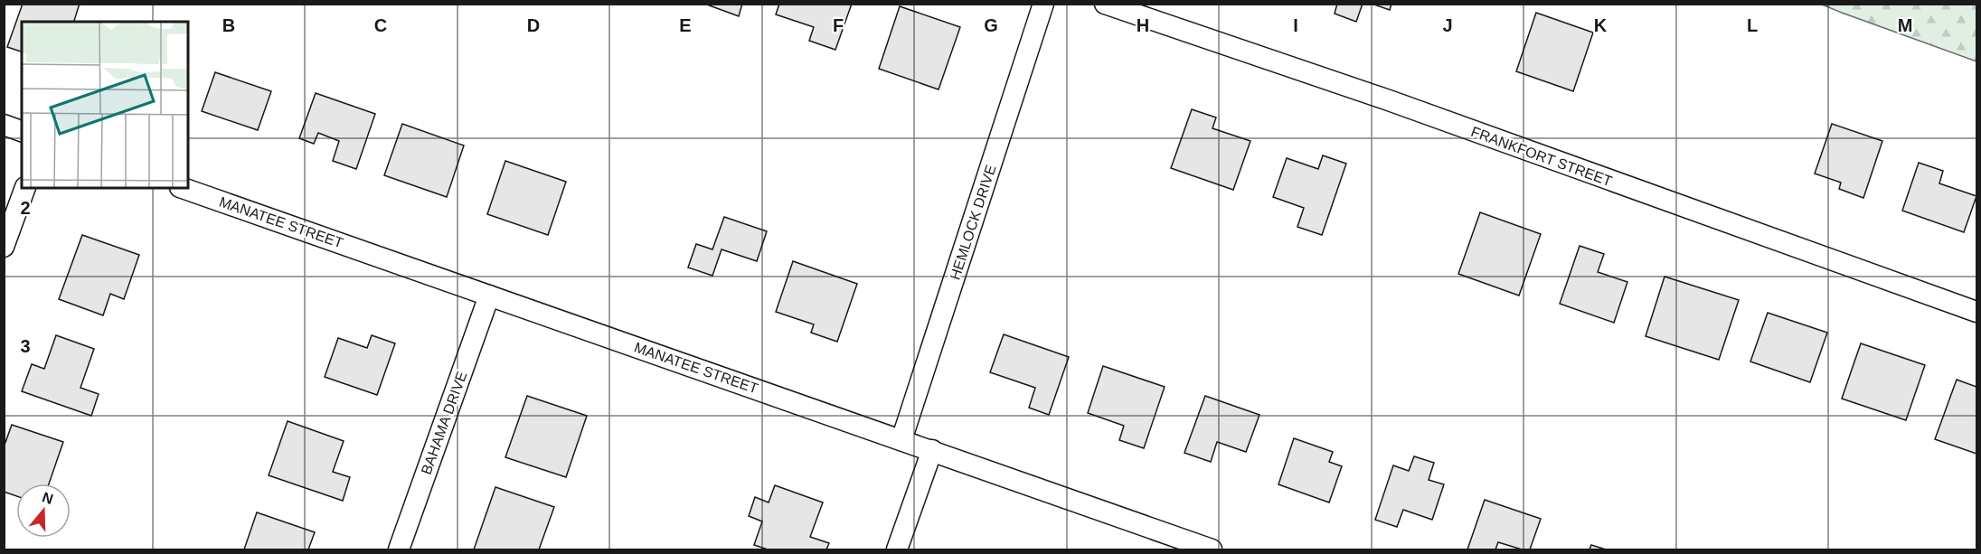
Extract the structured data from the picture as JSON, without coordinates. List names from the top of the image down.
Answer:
{
  "streets": {
    "street": [
      "FRANKFORT STREET",
      "MANATEE STREET",
      "HEMLOCK DRIVE",
      "BAHAMA DRIVE"
    ]
  },
  "crossings": [
    ["MANATEE STREET", "HEMLOCK DRIVE"],
    ["MANATEE STREET", "BAHAMA DRIVE"]
  ],
  "north": "top",
  "grid": {
    "columns": [
      "B",
      "C",
      "D",
      "E",
      "F",
      "G",
      "H",
      "I",
      "J",
      "K",
      "L",
      "M"
    ],
    "rows": ["2", "3"]
  }
}
